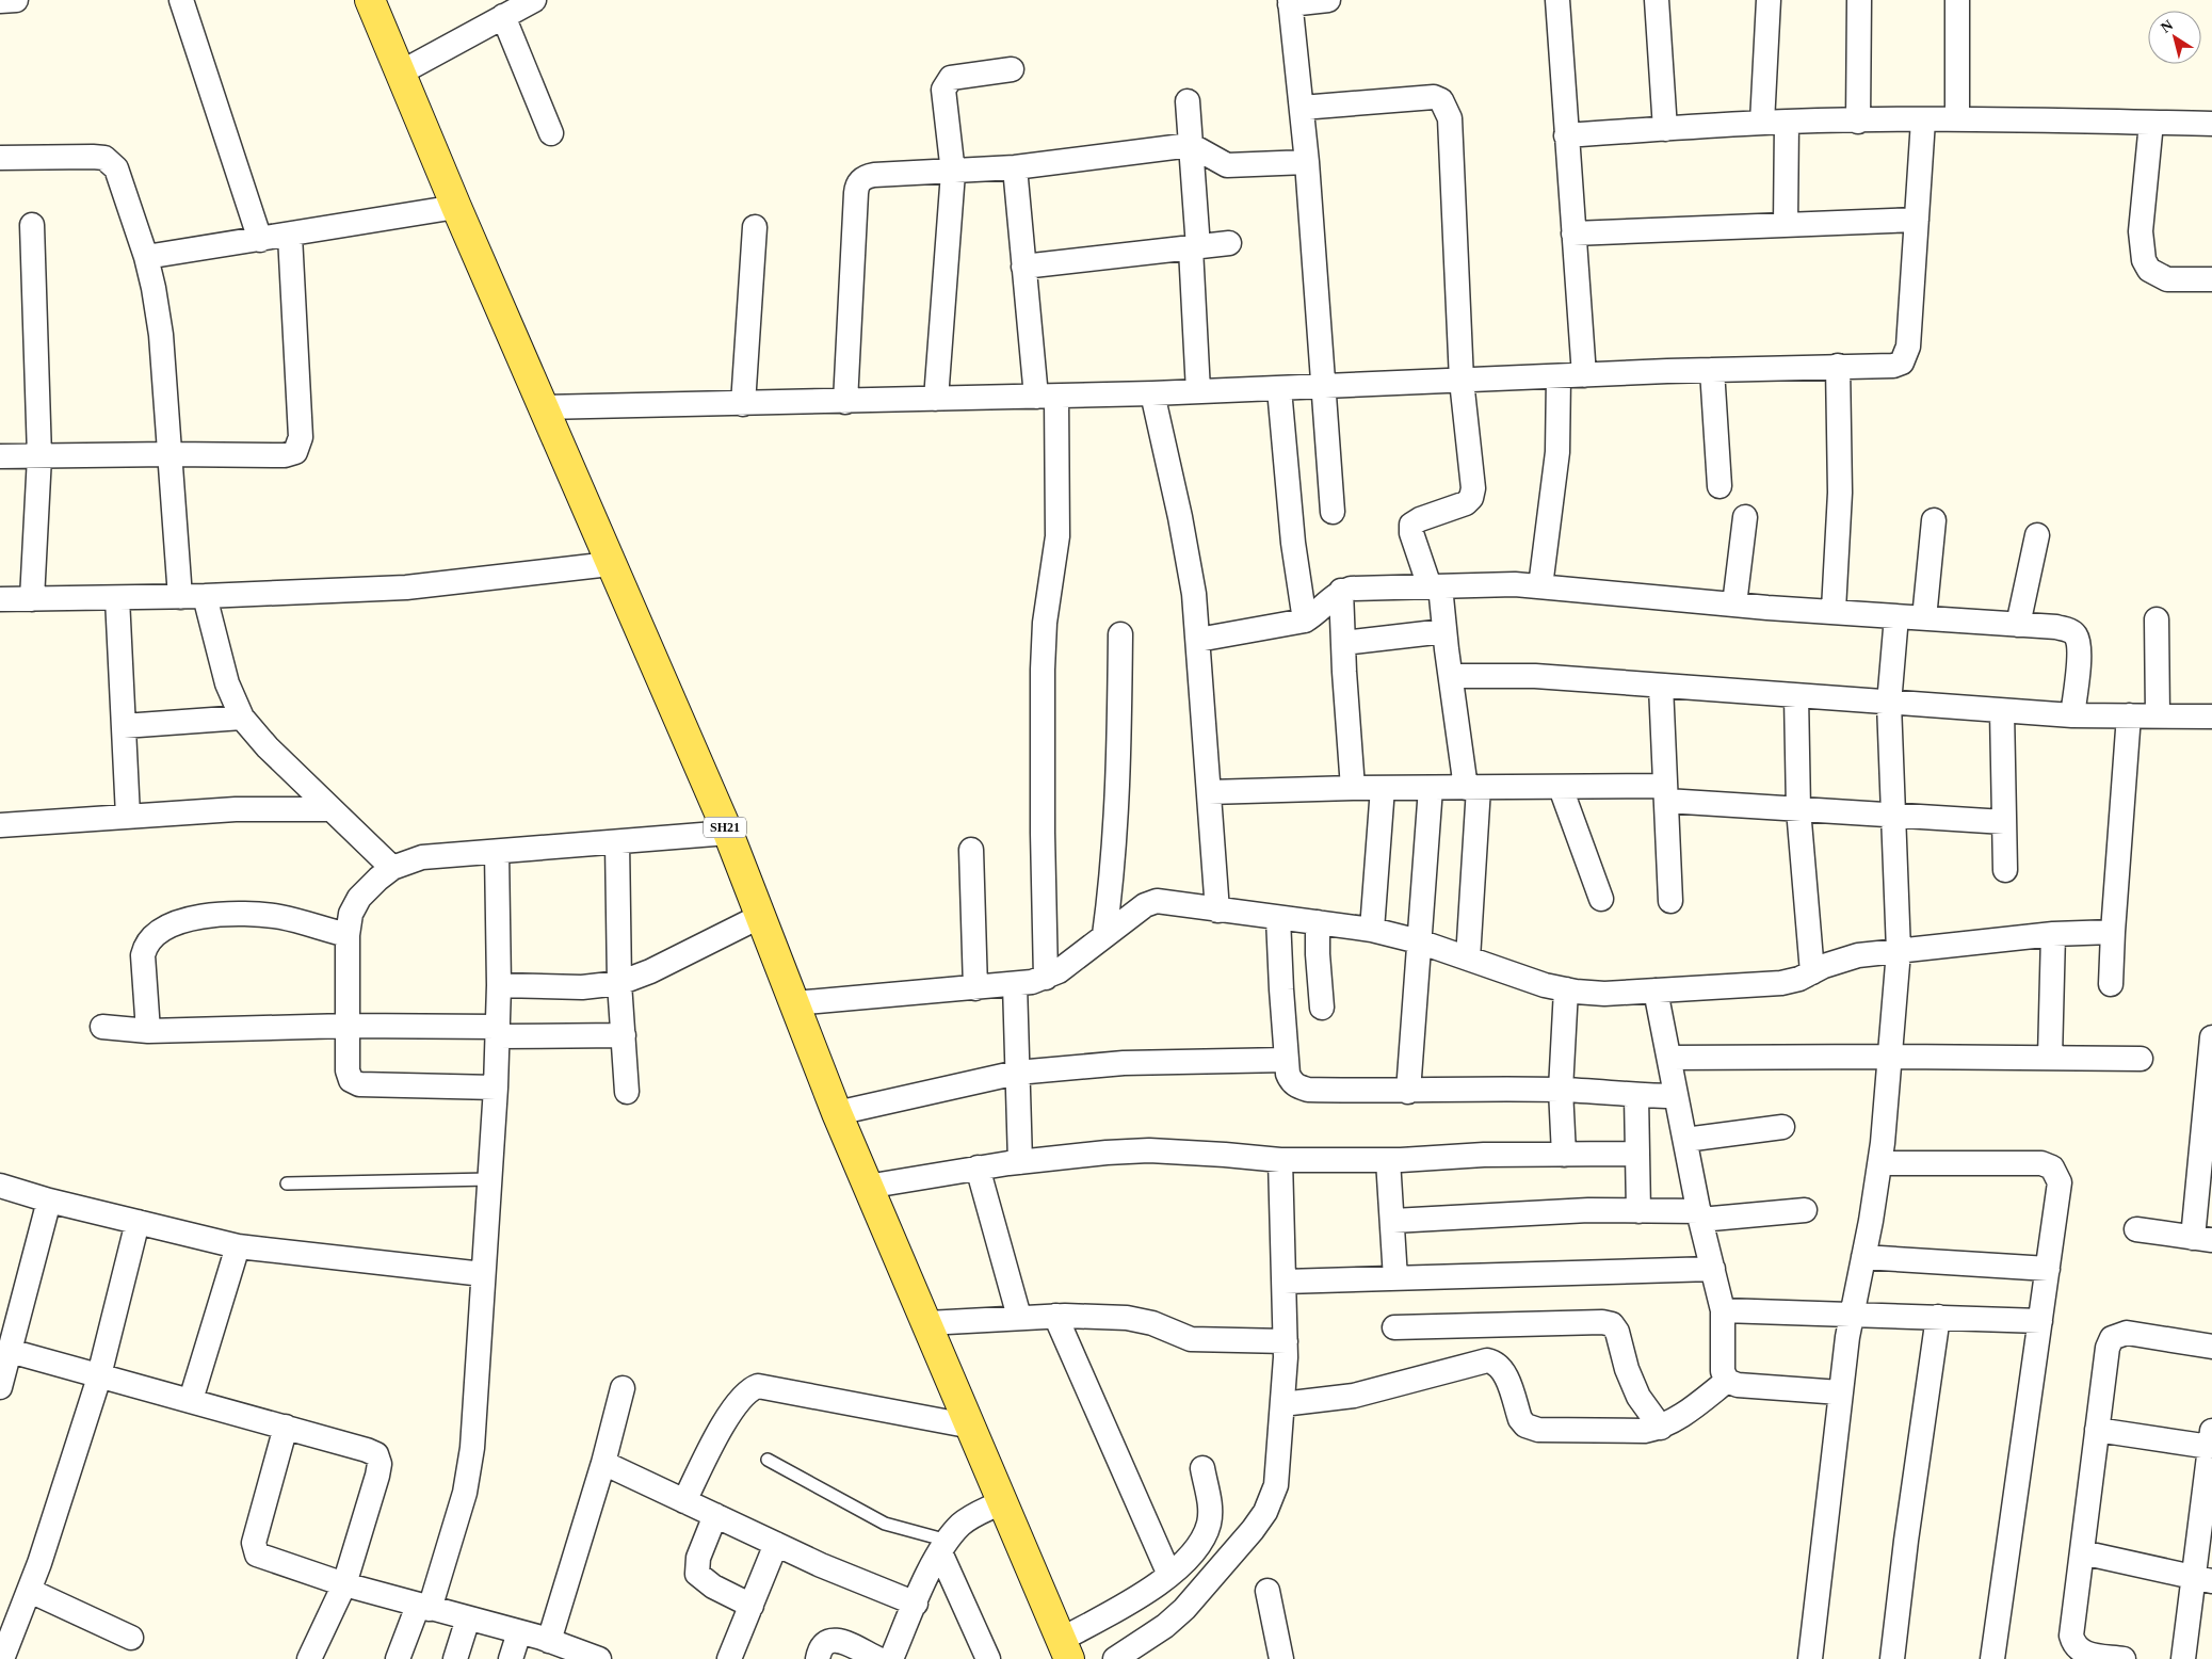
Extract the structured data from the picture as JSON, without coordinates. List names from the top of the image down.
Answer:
{
  "streets": {
    "main road": ["SH21"]
  },
  "north": "top left"
}
